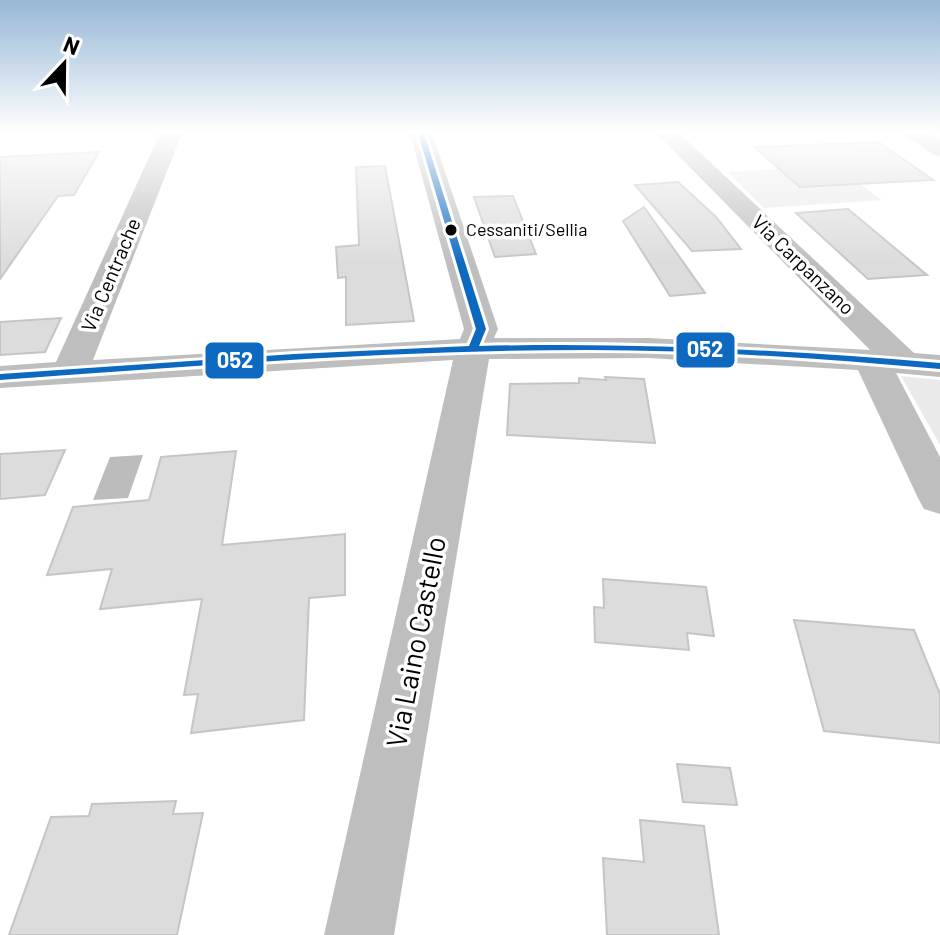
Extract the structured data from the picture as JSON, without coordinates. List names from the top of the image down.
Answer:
{
  "streets": {
    "street": ["Via Carpanzano", "Via Centrache", "Via Laino Castello"]
  },
  "places": ["Cessaniti/Sellia"],
  "lines": ["transit line 052"],
  "north": "top"
}
